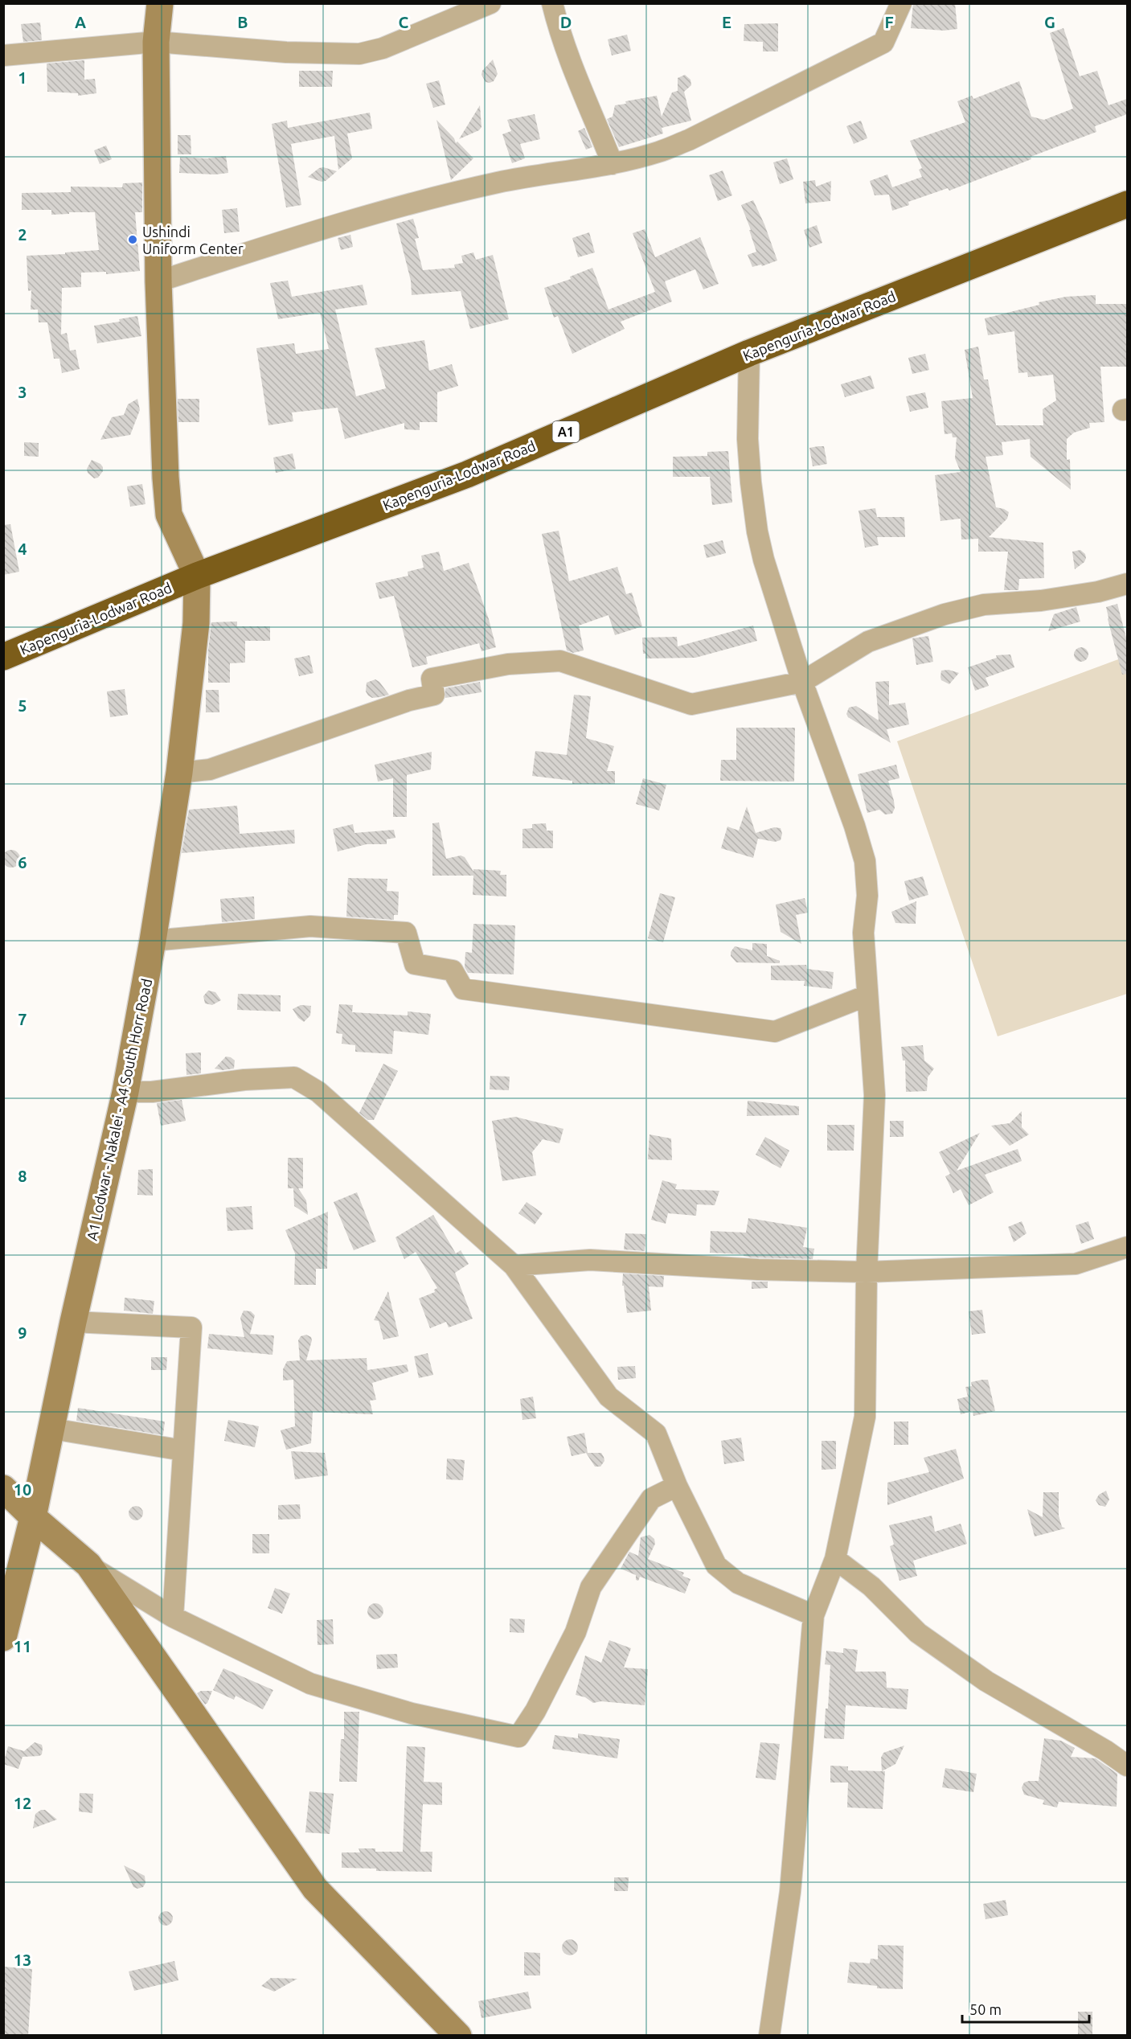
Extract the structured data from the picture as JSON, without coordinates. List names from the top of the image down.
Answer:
{
  "streets": {
    "highway": ["Kapenguria-Lodwar Road", "A1"],
    "street": ["A1 Lodwar - Nakalei - A4 South Horr Road"]
  },
  "crossings": [
    ["Kapenguria-Lodwar Road", "A1 Lodwar - Nakalei - A4 South Horr Road"]
  ],
  "places": ["Ushindi Uniform Center"],
  "scale_bar": "50 m",
  "grid": {
    "columns": [
      "A",
      "B",
      "C",
      "D",
      "E",
      "F",
      "G"
    ],
    "rows": [
      "1",
      "2",
      "3",
      "4",
      "5",
      "6",
      "7",
      "8",
      "9",
      "10",
      "11",
      "12",
      "13"
    ]
  }
}
